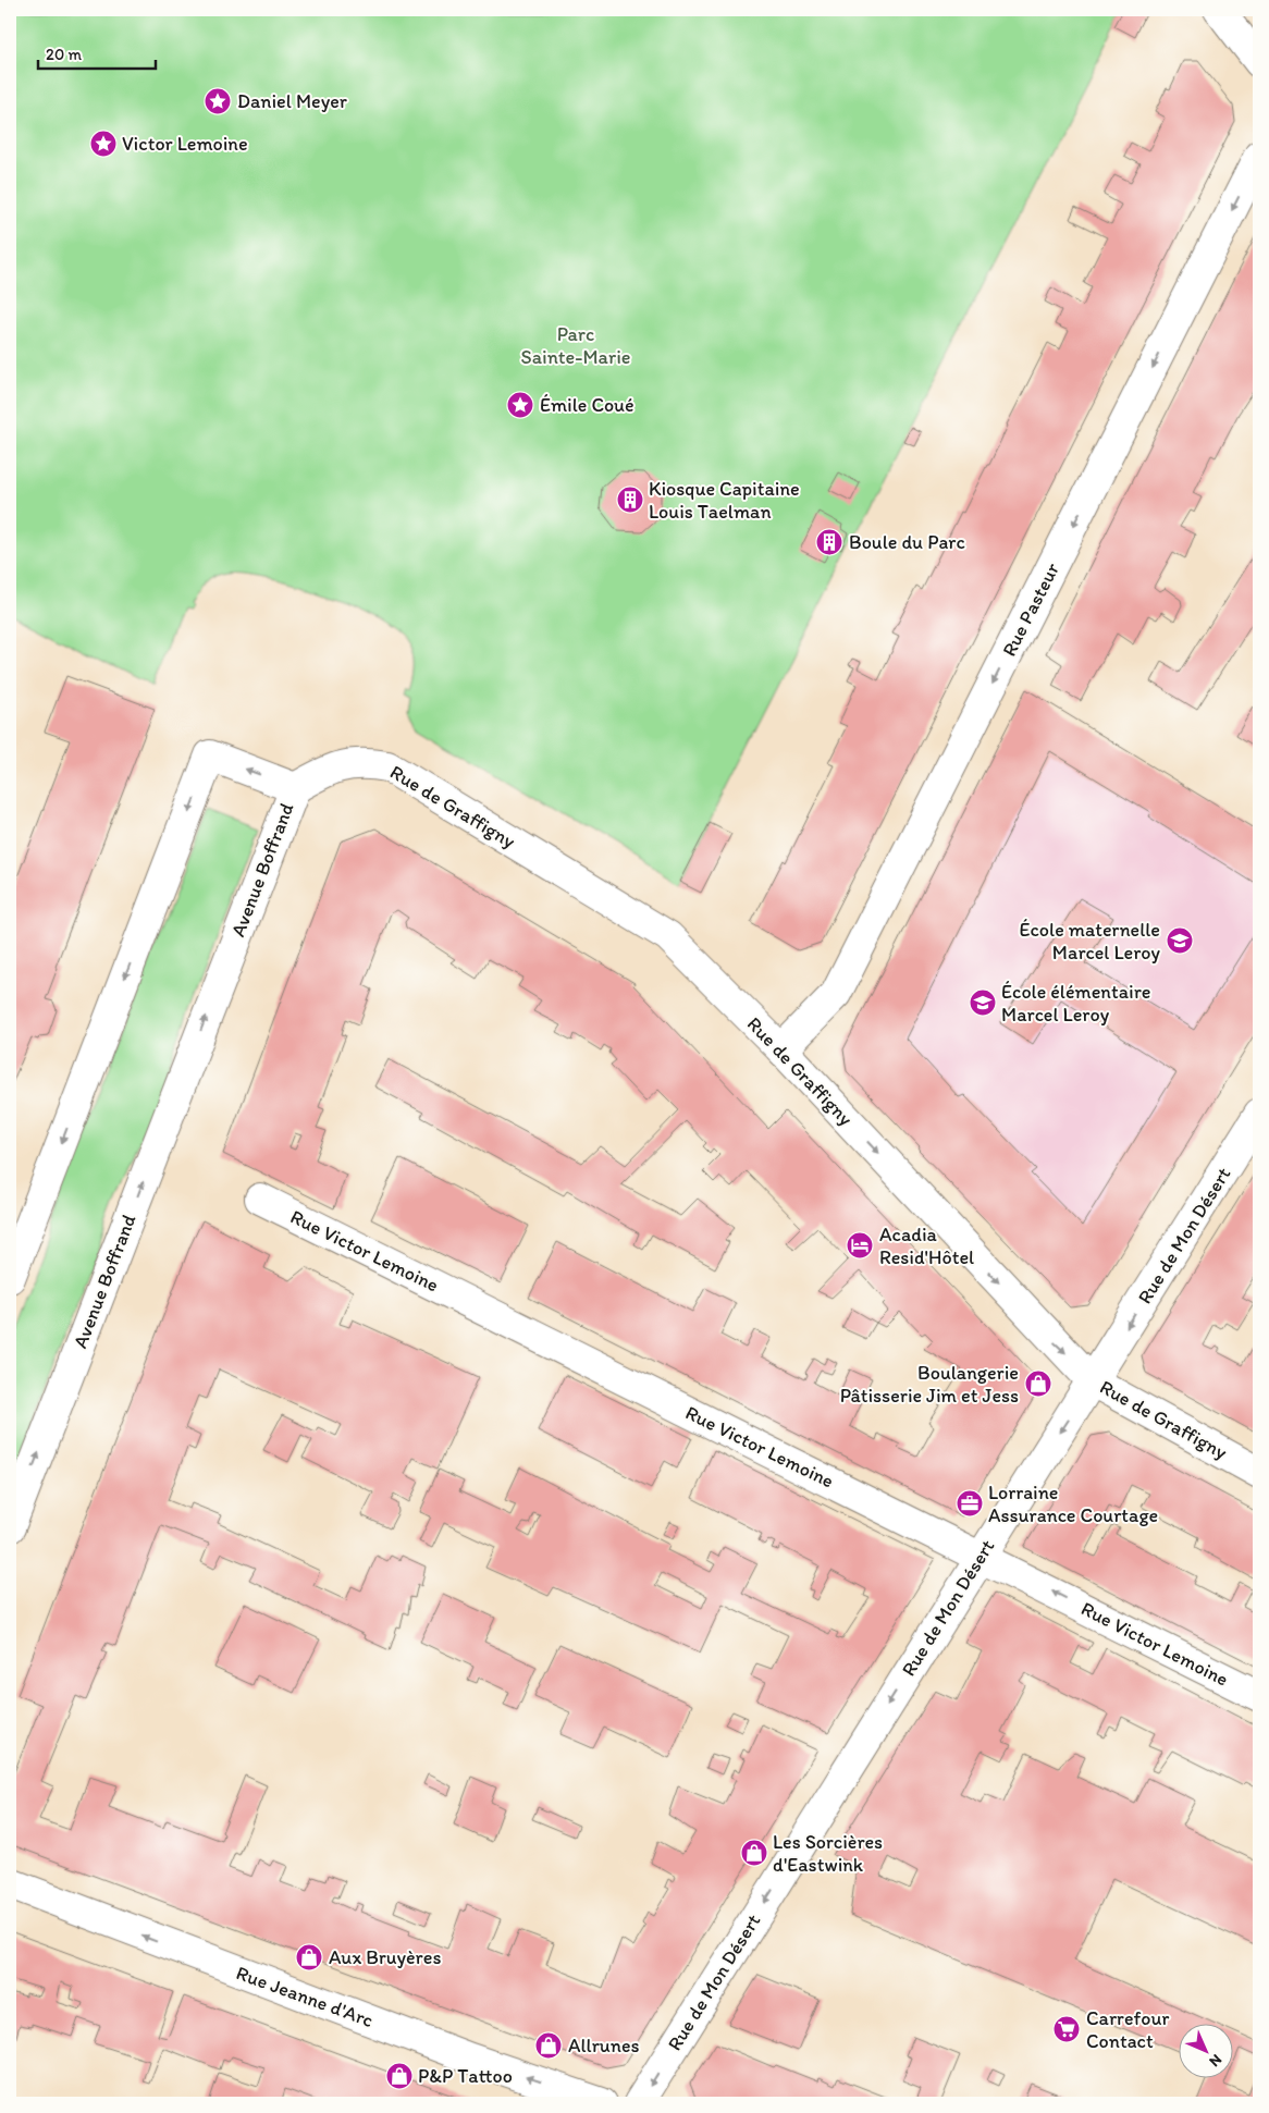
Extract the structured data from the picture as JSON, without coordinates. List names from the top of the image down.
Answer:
{
  "streets": {
    "street": [
      "Rue Pasteur",
      "Rue de Graffigny",
      "Avenue Boffrand",
      "Rue de Mon Désert",
      "Rue Victor Lemoine",
      "Rue Jeanne d'Arc"
    ]
  },
  "crossings": [
    ["Rue Pasteur", "Rue de Graffigny"],
    ["Rue de Graffigny", "Avenue Boffrand"],
    ["Rue de Graffigny", "Rue de Mon Désert"],
    ["Rue de Mon Désert", "Rue Victor Lemoine"]
  ],
  "one_way": [
    "Rue Pasteur",
    "Rue de Graffigny",
    "Rue de Mon Désert",
    "Rue Jeanne d'Arc"
  ],
  "parks": ["Parc Sainte-Marie"],
  "places": {
    "place": ["Daniel Meyer", "Victor Lemoine", "Émile Coué"],
    "building": ["Kiosque Capitaine Louis Taelman", "Boule du Parc"],
    "school or university": ["École maternelle Marcel Leroy", "École élémentaire Marcel Leroy"],
    "hotel": ["Acadia Resid'Hôtel"],
    "shop": [
      "Boulangerie Pâtisserie Jim et Jess",
      "Les Sorcières d'Eastwink",
      "Aux Bruyères",
      "Allrunes",
      "P&P Tattoo"
    ],
    "office": ["Lorraine Assurance Courtage"],
    "supermarket": ["Carrefour Contact"]
  },
  "scale_bar": "20 m",
  "north": "bottom right"
}
